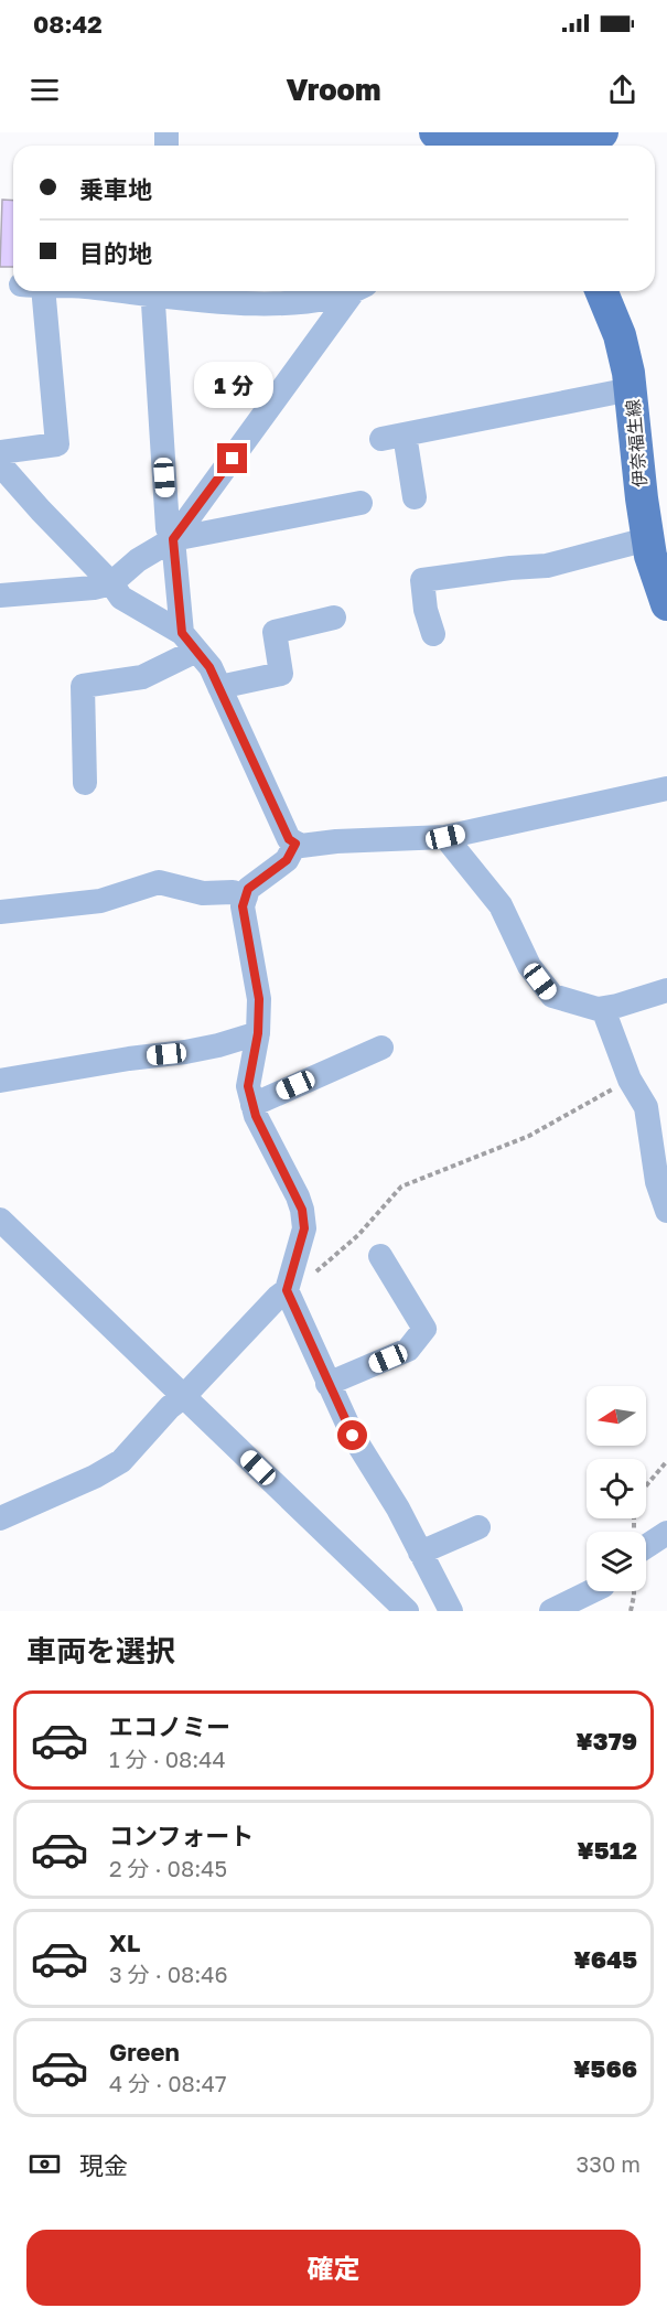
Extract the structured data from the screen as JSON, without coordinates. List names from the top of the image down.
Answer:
{
  "streets": {
    "main road": ["伊奈福生線"]
  },
  "north": "left",
  "page": {
    "status": "08:42",
    "header": "Vroom",
    "banner": ["乗車地", "目的地"],
    "bubble": "1 分",
    "heading": "車両を選択",
    "list": [
      {
        "name": "エコノミー",
        "note": "1 分 · 08:44",
        "value": "¥379"
      },
      {
        "name": "コンフォート",
        "note": "2 分 · 08:45",
        "value": "¥512"
      },
      {
        "name": "XL",
        "note": "3 分 · 08:46",
        "value": "¥645"
      },
      {
        "name": "Green",
        "note": "4 分 · 08:47",
        "value": "¥566"
      }
    ],
    "pay": ["現金", "330 m"],
    "buttons": "確定"
  }
}
